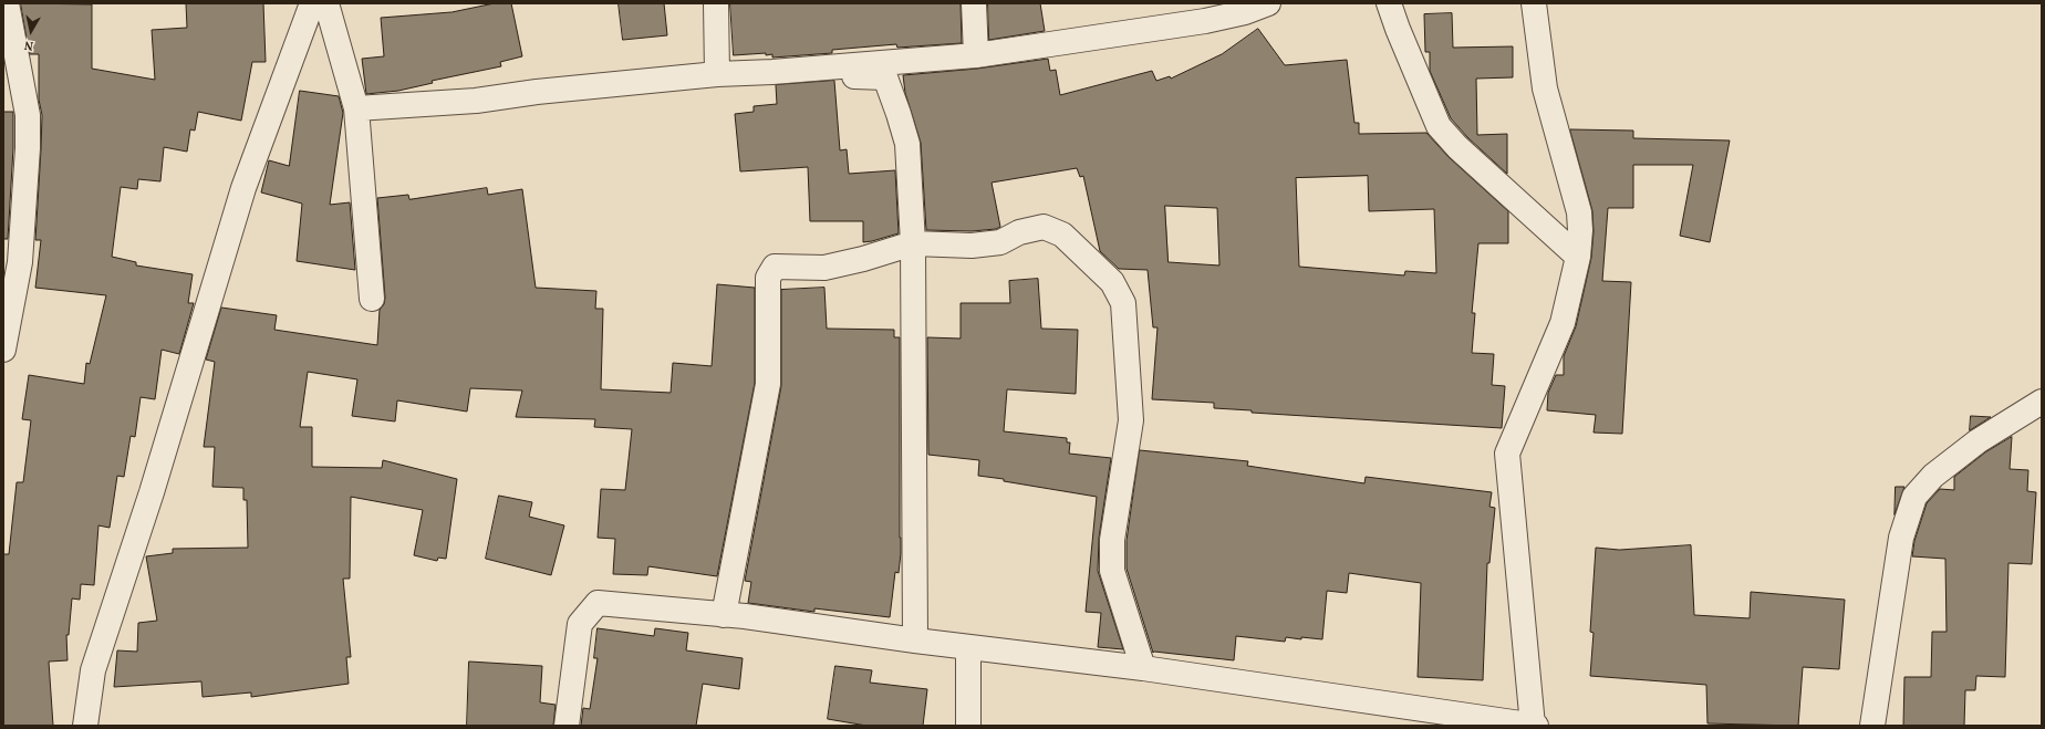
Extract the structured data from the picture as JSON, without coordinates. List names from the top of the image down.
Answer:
{
  "north": "bottom"
}
